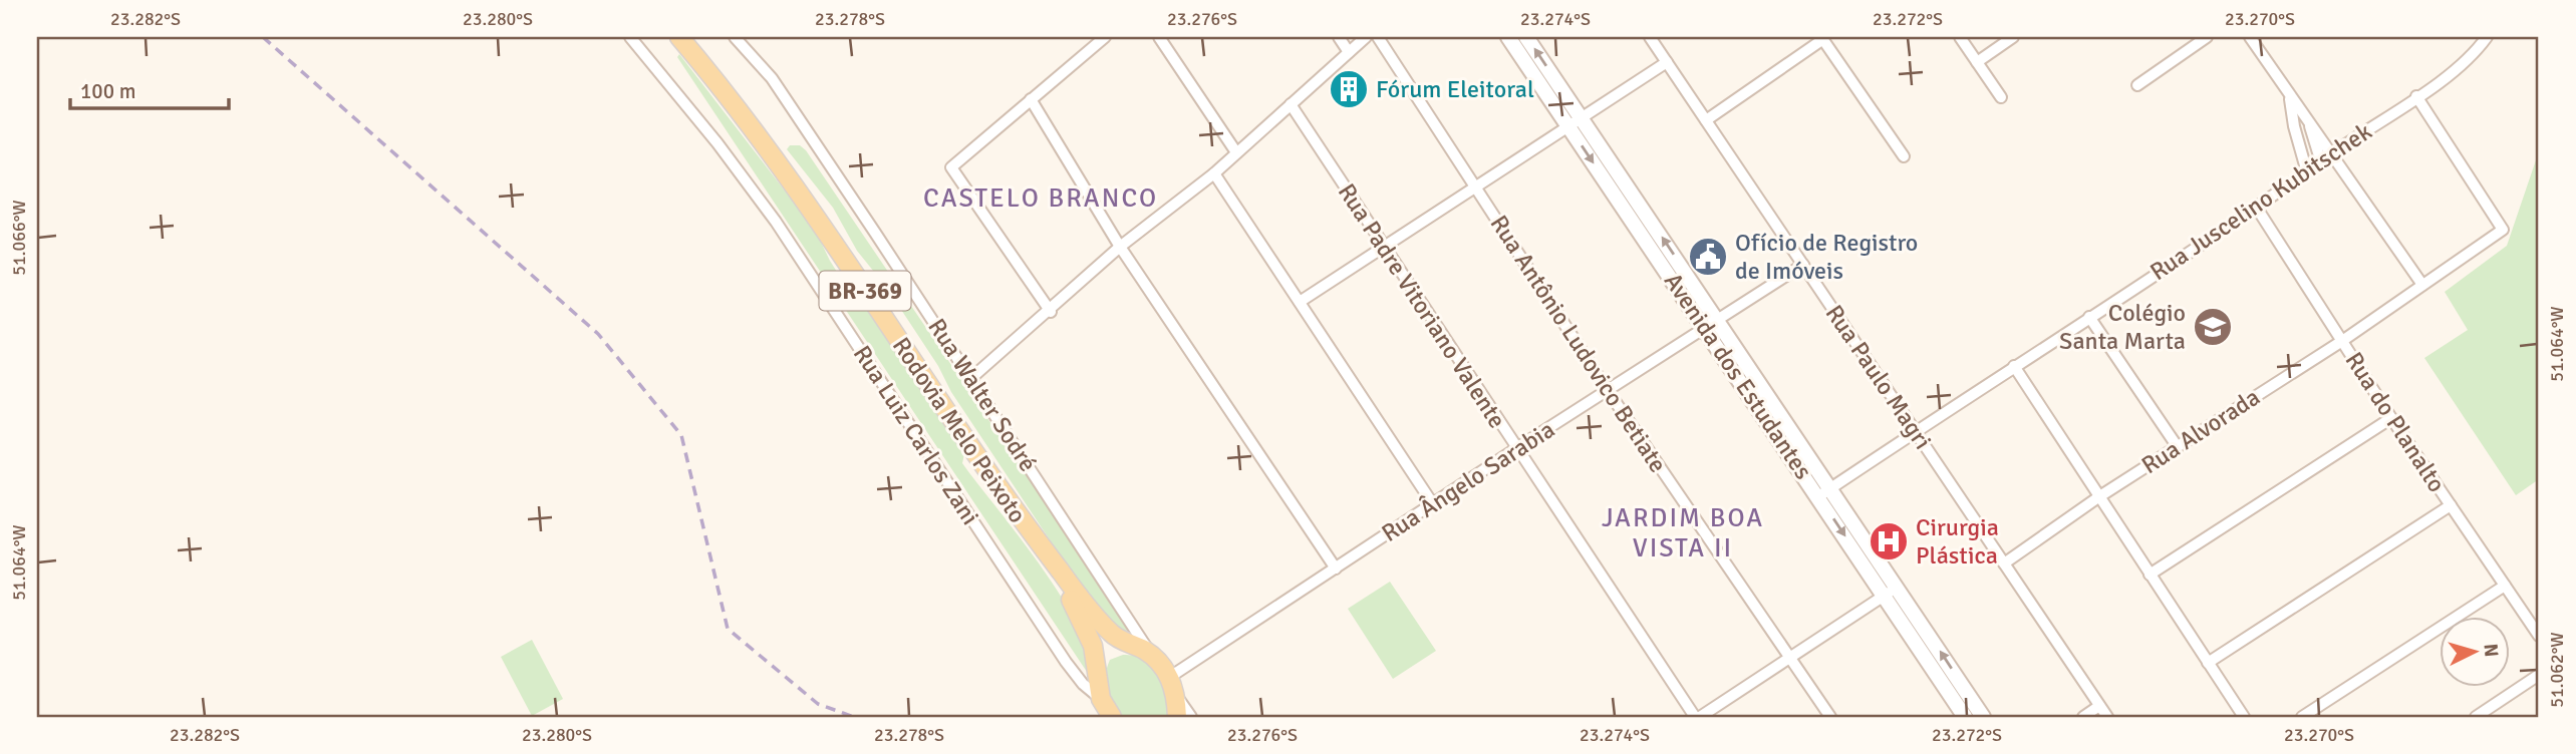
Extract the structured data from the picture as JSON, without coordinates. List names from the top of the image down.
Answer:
{
  "streets": {
    "main road": ["BR-369", "Rodovia Melo Peixoto"],
    "street": [
      "Rua Juscelino Kubitschek",
      "Rua Padre Vitoriano Valente",
      "Rua Antônio Ludovico Betiate",
      "Avenida dos Estudantes",
      "Rua Paulo Magri",
      "Rua Walter Sodré",
      "Rua do Planalto",
      "Rua Alvorada",
      "Rua Luiz Carlos Zani",
      "Rua Ângelo Sarabia"
    ]
  },
  "crossings": [
    ["Rua Juscelino Kubitschek", "Avenida dos Estudantes"],
    ["Rua Juscelino Kubitschek", "Rua Paulo Magri"],
    ["Rua Juscelino Kubitschek", "Rua do Planalto"],
    ["Rua Juscelino Kubitschek", "Rua Alvorada"],
    ["Rua Padre Vitoriano Valente", "Rua Ângelo Sarabia"],
    ["Rua Antônio Ludovico Betiate", "Rua Ângelo Sarabia"],
    ["Avenida dos Estudantes", "Rua Ângelo Sarabia"],
    ["Rua Paulo Magri", "Rua Alvorada"],
    ["Rua Paulo Magri", "Rua Ângelo Sarabia"],
    ["Rua Walter Sodré", "Rodovia Melo Peixoto"],
    ["Rua do Planalto", "Rua Alvorada"],
    ["Rodovia Melo Peixoto", "Rua Luiz Carlos Zani"],
    ["Rodovia Melo Peixoto", "Rua Ângelo Sarabia"]
  ],
  "districts": ["CASTELO BRANCO", "JARDIM BOA VISTA II"],
  "places": {
    "building": ["Fórum Eleitoral"],
    "public building": ["Ofício de Registro de Imóveis"],
    "school or university": ["Colégio Santa Marta"],
    "hospital": ["Cirurgia Plástica"]
  },
  "scale_bar": "100 m",
  "north": "right",
  "coordinates": [
    "23.282°S",
    "23.280°S",
    "23.278°S",
    "23.276°S",
    "23.274°S",
    "23.272°S",
    "23.270°S",
    "51.066°W",
    "51.064°W",
    "51.062°W"
  ]
}
